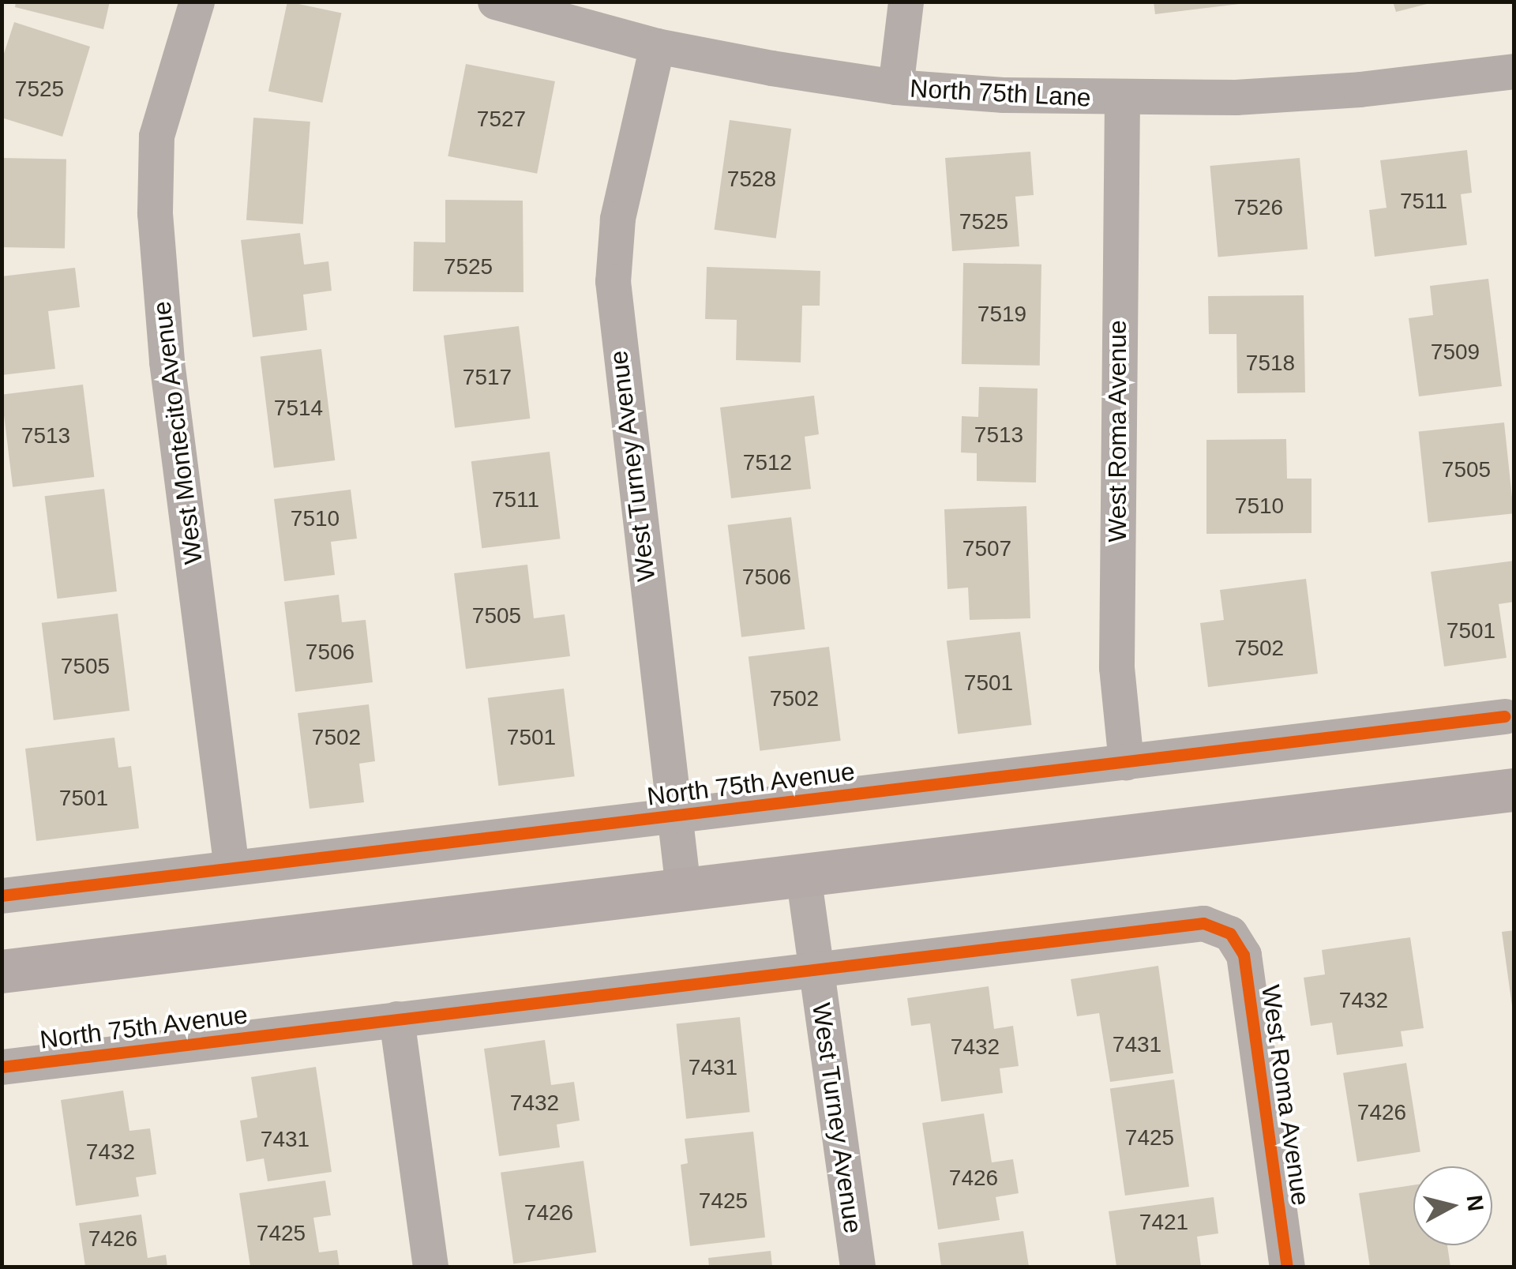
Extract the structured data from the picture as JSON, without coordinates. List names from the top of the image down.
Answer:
{
  "streets": {
    "street": [
      "North 75th Lane",
      "West Roma Avenue",
      "West Montecito Avenue",
      "West Turney Avenue",
      "North 75th Avenue"
    ]
  },
  "crossings": [
    ["North 75th Lane", "West Roma Avenue"],
    ["North 75th Lane", "West Turney Avenue"],
    ["West Roma Avenue", "North 75th Avenue"],
    ["West Montecito Avenue", "North 75th Avenue"],
    ["West Turney Avenue", "North 75th Avenue"]
  ],
  "house_numbers": [
    "7525",
    "7527",
    "7528",
    "7511",
    "7526",
    "7525",
    "7525",
    "7519",
    "7509",
    "7518",
    "7517",
    "7514",
    "7513",
    "7513",
    "7512",
    "7505",
    "7511",
    "7510",
    "7510",
    "7507",
    "7506",
    "7505",
    "7501",
    "7502",
    "7506",
    "7505",
    "7501",
    "7502",
    "7502",
    "7501",
    "7501",
    "7432",
    "7431",
    "7432",
    "7431",
    "7432",
    "7426",
    "7425",
    "7431",
    "7432",
    "7426",
    "7425",
    "7426",
    "7421",
    "7425",
    "7426"
  ],
  "north": "right"
}
